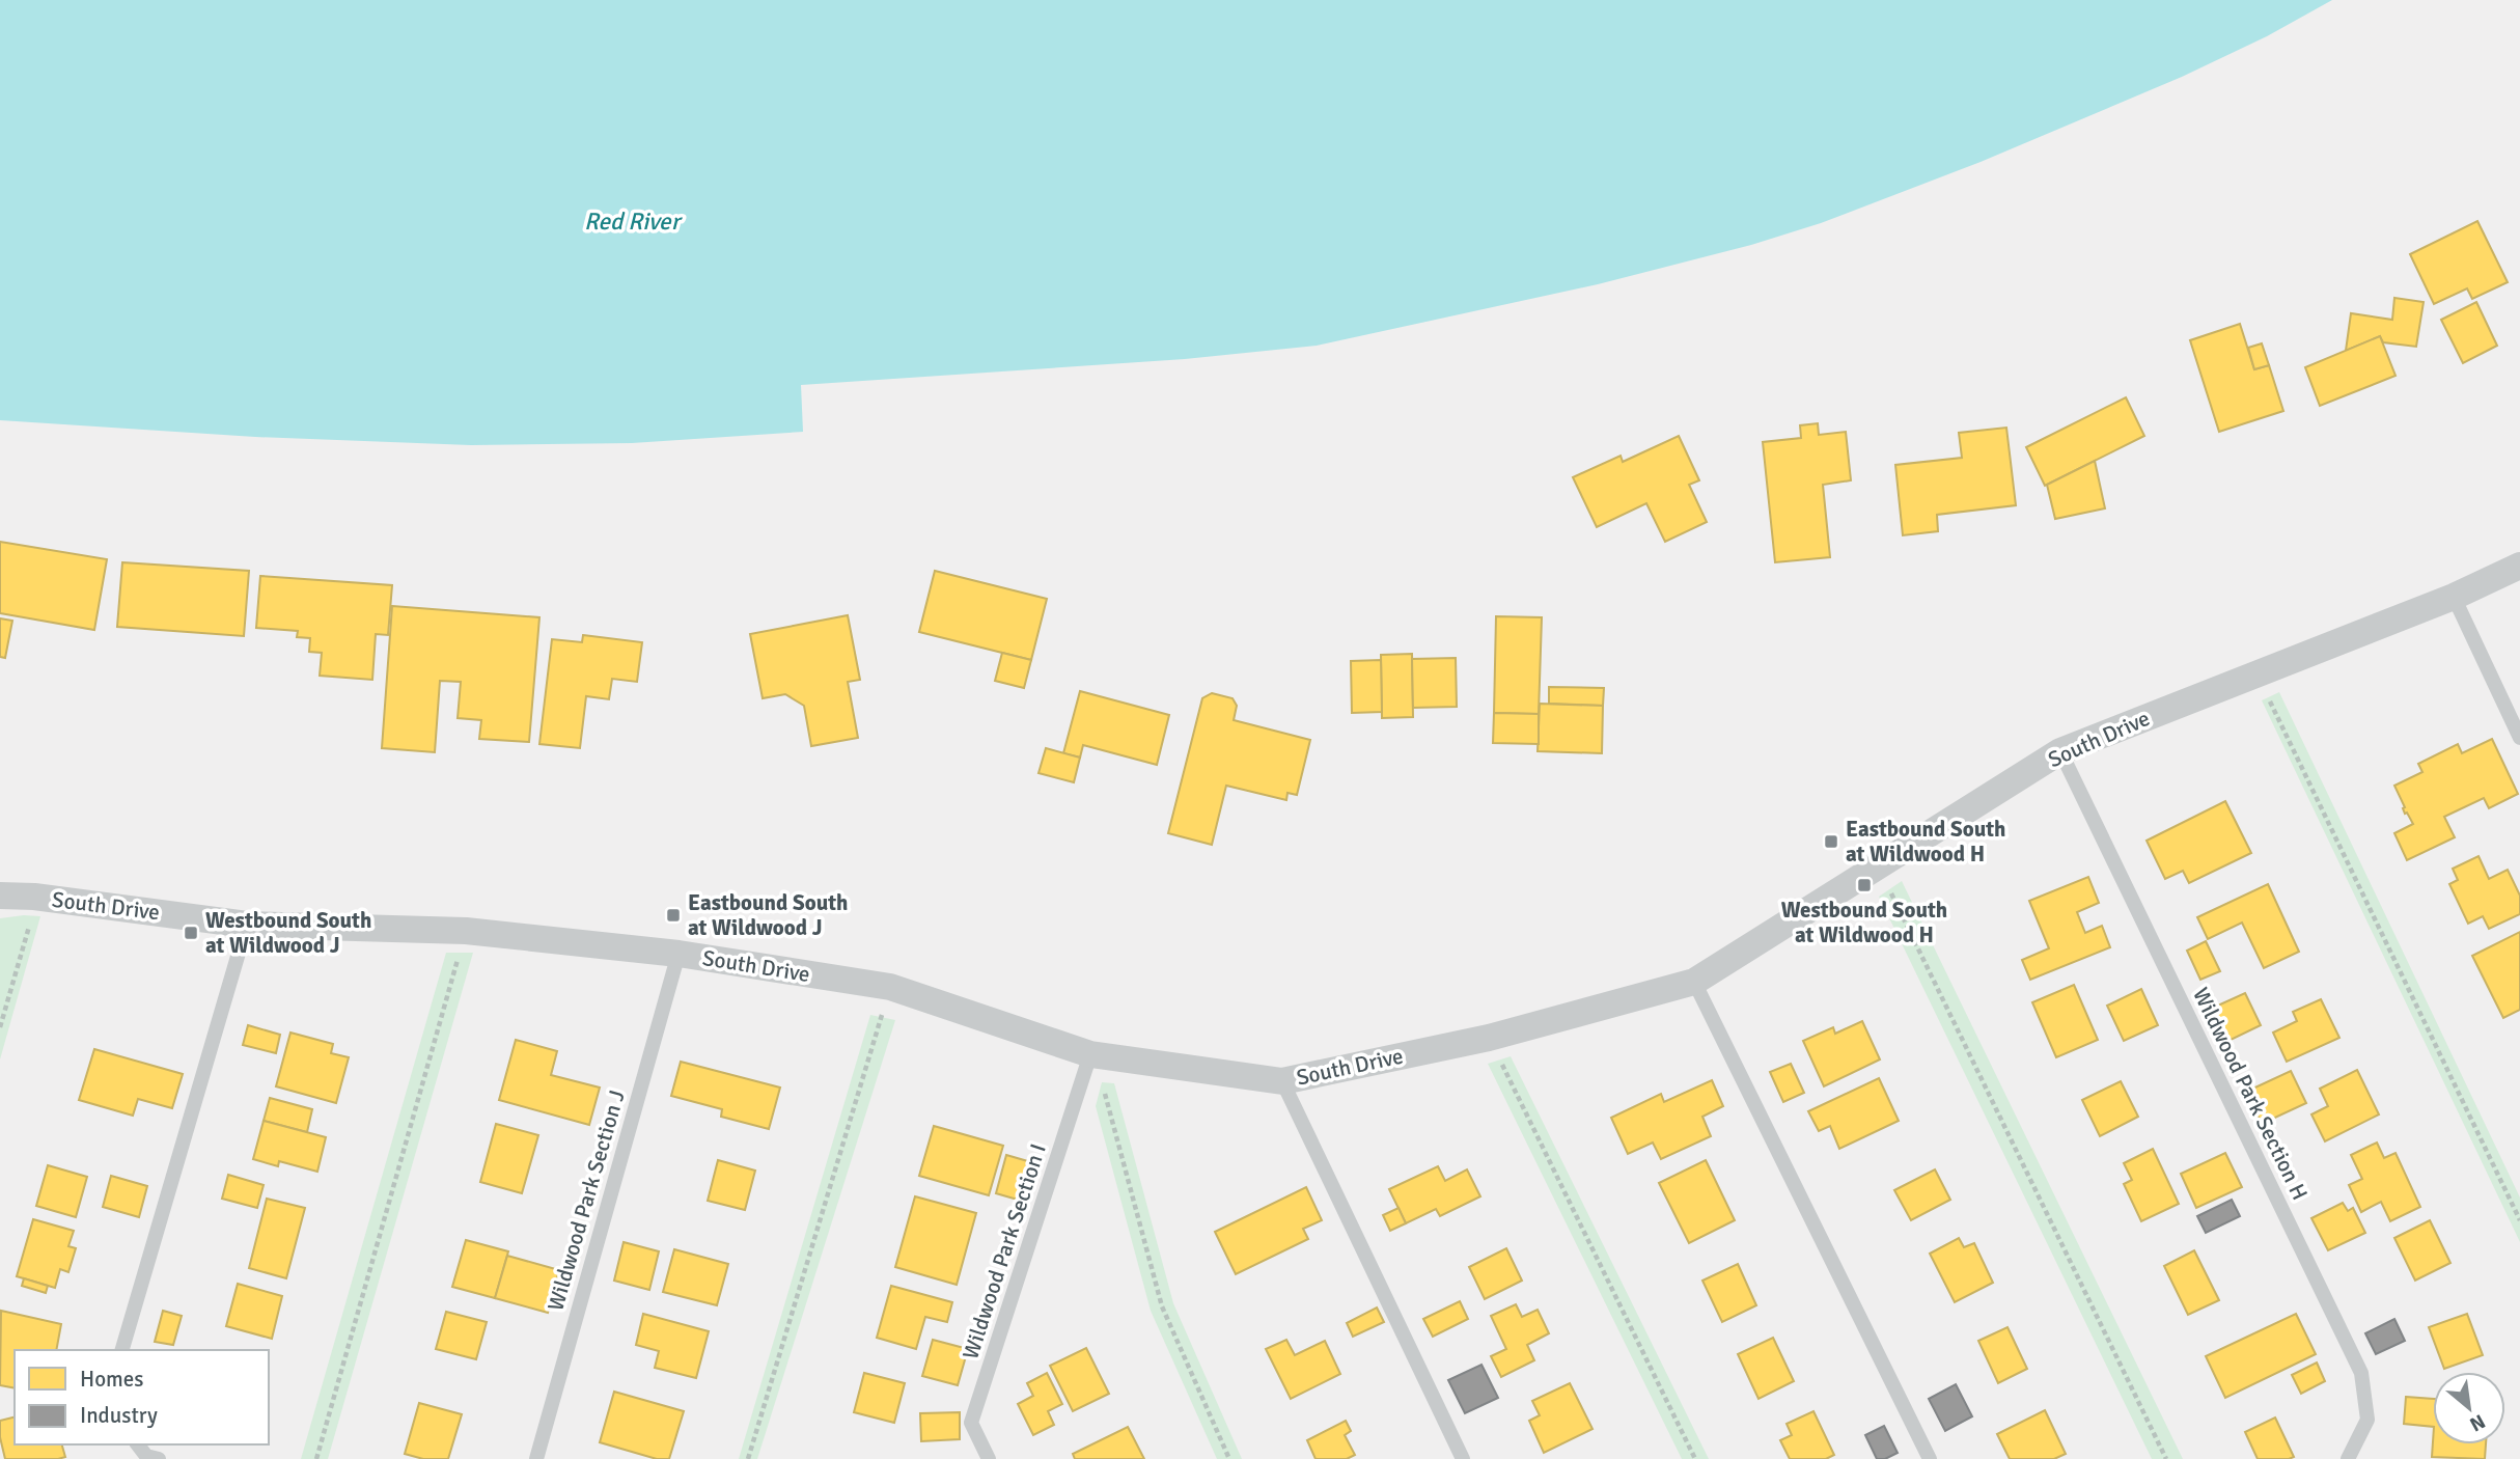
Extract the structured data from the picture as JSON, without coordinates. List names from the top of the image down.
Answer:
{
  "streets": {
    "street": ["South Drive"],
    "lane": ["Wildwood Park Section H", "Wildwood Park Section J", "Wildwood Park Section I"]
  },
  "crossings": [
    ["South Drive", "Wildwood Park Section H"],
    ["South Drive", "Wildwood Park Section J"],
    ["South Drive", "Wildwood Park Section I"]
  ],
  "water": ["Red River"],
  "places": {
    "transit": [
      "Eastbound South at Wildwood H",
      "Westbound South at Wildwood H",
      "Eastbound South at Wildwood J",
      "Westbound South at Wildwood J"
    ]
  },
  "legend": ["Homes", "Industry"],
  "north": "bottom right"
}
